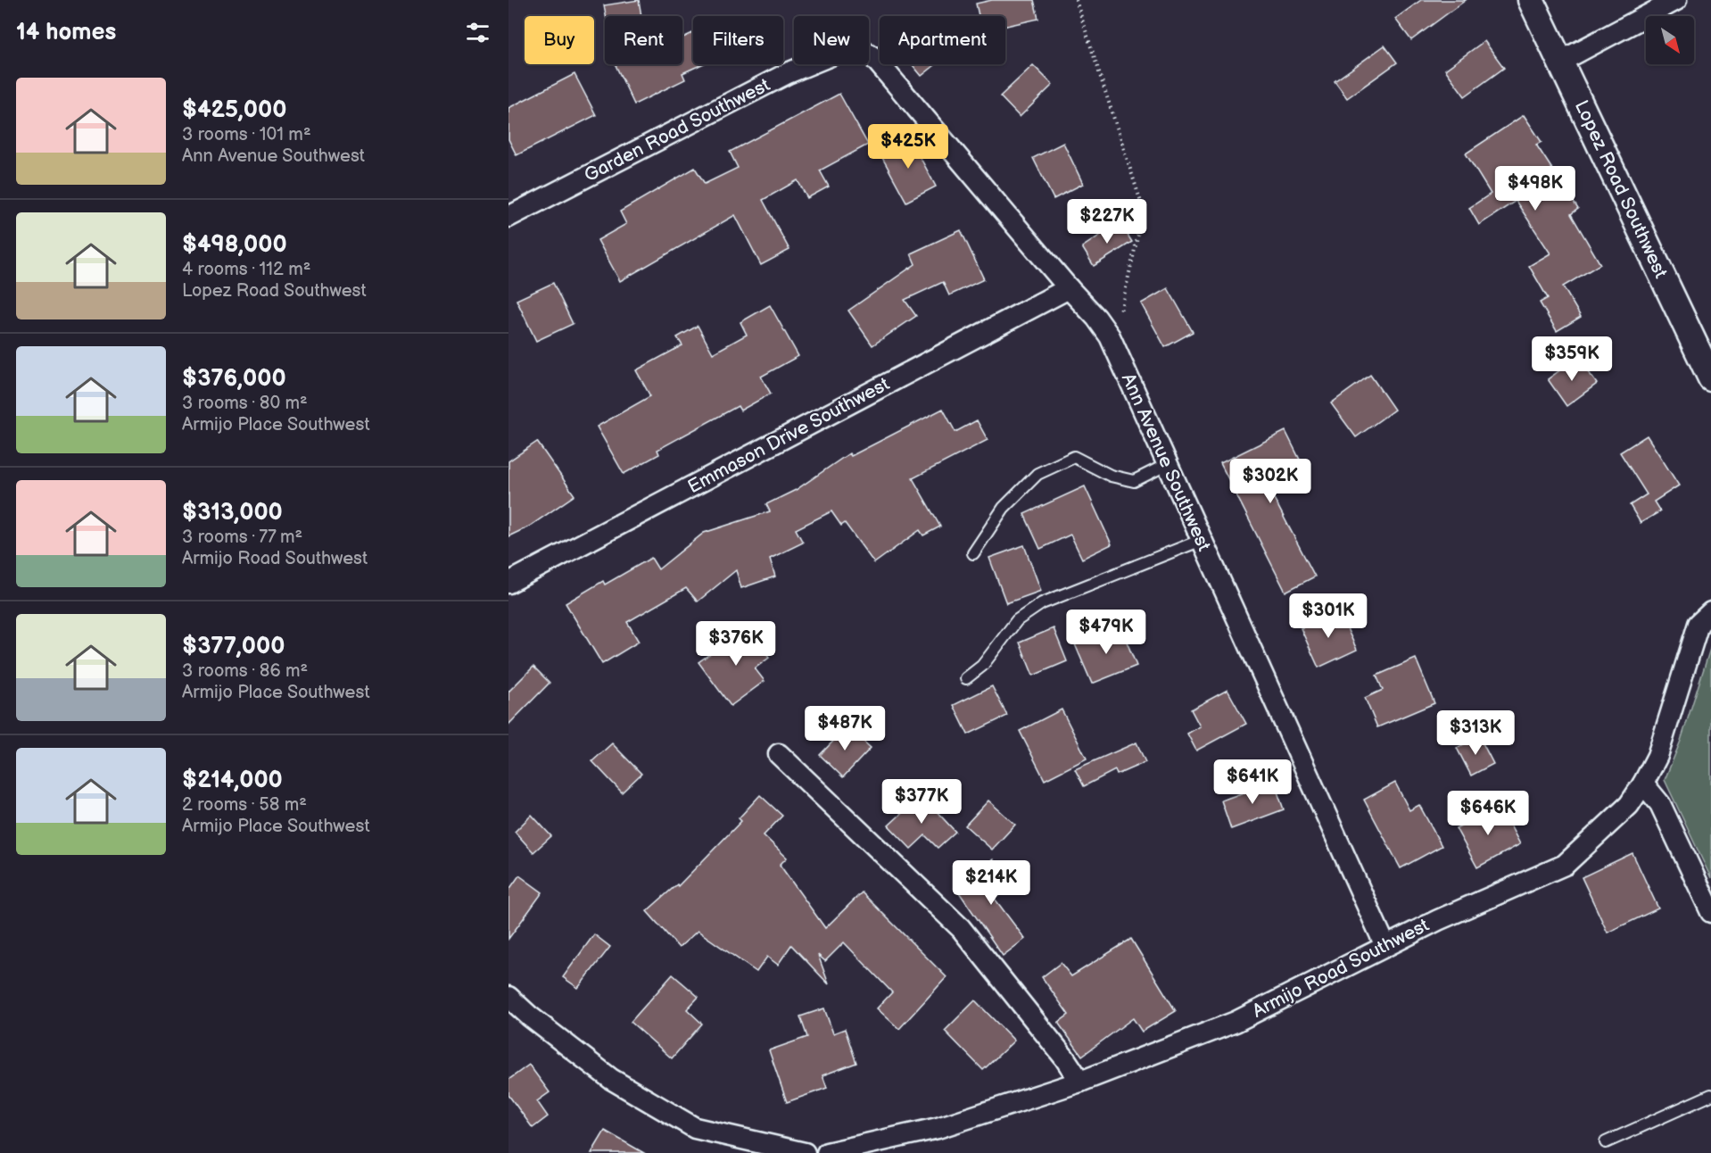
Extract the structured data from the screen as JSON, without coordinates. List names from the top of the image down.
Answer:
{
  "streets": {
    "street": [
      "Garden Road Southwest",
      "Lopez Road Southwest",
      "Emmason Drive Southwest",
      "Ann Avenue Southwest",
      "Armijo Road Southwest"
    ]
  },
  "crossings": [
    ["Emmason Drive Southwest", "Ann Avenue Southwest"],
    ["Ann Avenue Southwest", "Armijo Road Southwest"]
  ],
  "north": "bottom right",
  "page": {
    "heading": "14 homes",
    "chip": [
      "Buy",
      "Rent",
      "Filters",
      "New",
      "Apartment"
    ],
    "list": [
      {
        "name": "$425,000",
        "note": "3 rooms · 101 m² · Ann Avenue Southwest"
      },
      {
        "name": "$498,000",
        "note": "4 rooms · 112 m² · Lopez Road Southwest"
      },
      {
        "name": "$376,000",
        "note": "3 rooms · 80 m² · Armijo Place Southwest"
      },
      {
        "name": "$313,000",
        "note": "3 rooms · 77 m² · Armijo Road Southwest"
      },
      {
        "name": "$377,000",
        "note": "3 rooms · 86 m² · Armijo Place Southwest"
      },
      {
        "name": "$214,000",
        "note": "2 rooms · 58 m² · Armijo Place Southwest"
      }
    ],
    "price": [
      "$425K",
      "$498K",
      "$227K",
      "$359K",
      "$302K",
      "$301K",
      "$479K",
      "$376K",
      "$487K",
      "$313K",
      "$641K",
      "$377K",
      "$646K",
      "$214K"
    ]
  }
}
